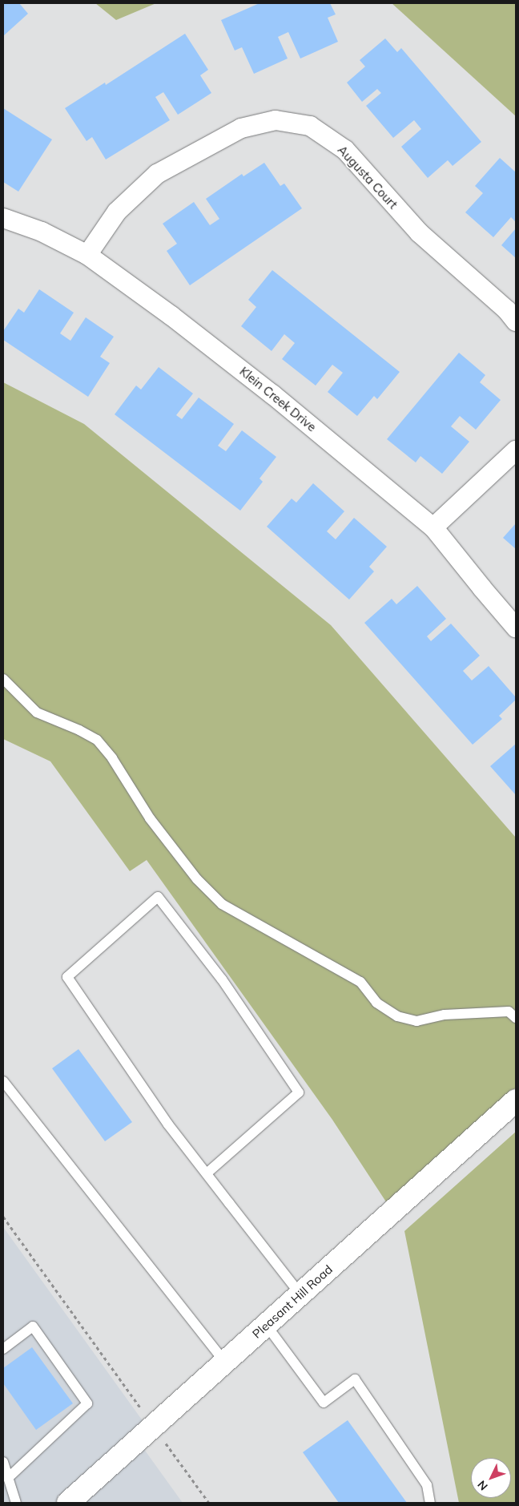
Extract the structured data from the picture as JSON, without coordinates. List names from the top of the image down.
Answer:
{
  "streets": {
    "street": ["Augusta Court", "Klein Creek Drive", "Pleasant Hill Road"]
  },
  "crossings": [
    ["Augusta Court", "Klein Creek Drive"]
  ],
  "north": "bottom left"
}
